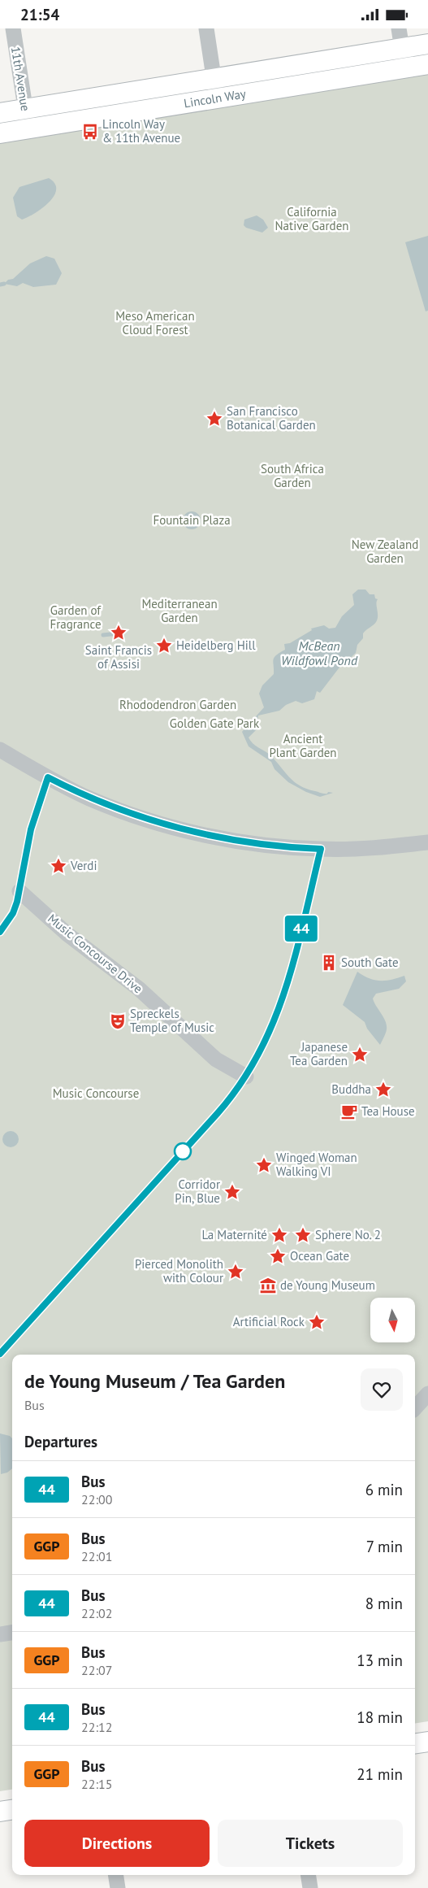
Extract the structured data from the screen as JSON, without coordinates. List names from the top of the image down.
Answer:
{
  "streets": {
    "main road": ["Lincoln Way"],
    "street": ["11th Avenue", "Music Concourse Drive"]
  },
  "crossings": [
    ["11th Avenue", "Lincoln Way"]
  ],
  "water": ["McBean Wildfowl Pond"],
  "parks": [
    "California Native Garden",
    "Meso American Cloud Forest",
    "South Africa Garden",
    "Fountain Plaza",
    "New Zealand Garden",
    "Mediterranean Garden",
    "Garden of Fragrance",
    "Rhododendron Garden",
    "Golden Gate Park",
    "Ancient Plant Garden",
    "Music Concourse"
  ],
  "places": {
    "bus stop": ["Lincoln Way & 11th Avenue"],
    "place": [
      "San Francisco Botanical Garden",
      "Saint Francis of Assisi",
      "Heidelberg Hill",
      "Verdi",
      "Japanese Tea Garden",
      "Buddha",
      "Winged Woman Walking VI",
      "Corridor Pin, Blue",
      "La Maternité",
      "Sphere No. 2",
      "Ocean Gate",
      "Pierced Monolith with Colour",
      "Artificial Rock"
    ],
    "building": ["South Gate"],
    "theatre": ["Spreckels Temple of Music"],
    "cafe": ["Tea House"],
    "museum": ["de Young Museum"]
  },
  "lines": ["bus line 44"],
  "north": "bottom",
  "page": {
    "status": "21:54",
    "on_map": "44",
    "heading": [
      ["de Young Museum / Tea Garden", "Bus"],
      "Departures"
    ],
    "list": [
      {
        "mark": "44",
        "name": "Bus",
        "note": "22:00",
        "value": "6 min"
      },
      {
        "mark": "GGP",
        "name": "Bus",
        "note": "22:01",
        "value": "7 min"
      },
      {
        "mark": "44",
        "name": "Bus",
        "note": "22:02",
        "value": "8 min"
      },
      {
        "mark": "GGP",
        "name": "Bus",
        "note": "22:07",
        "value": "13 min"
      },
      {
        "mark": "44",
        "name": "Bus",
        "note": "22:12",
        "value": "18 min"
      },
      {
        "mark": "GGP",
        "name": "Bus",
        "note": "22:15",
        "value": "21 min"
      }
    ],
    "buttons": ["Directions", "Tickets"]
  }
}
